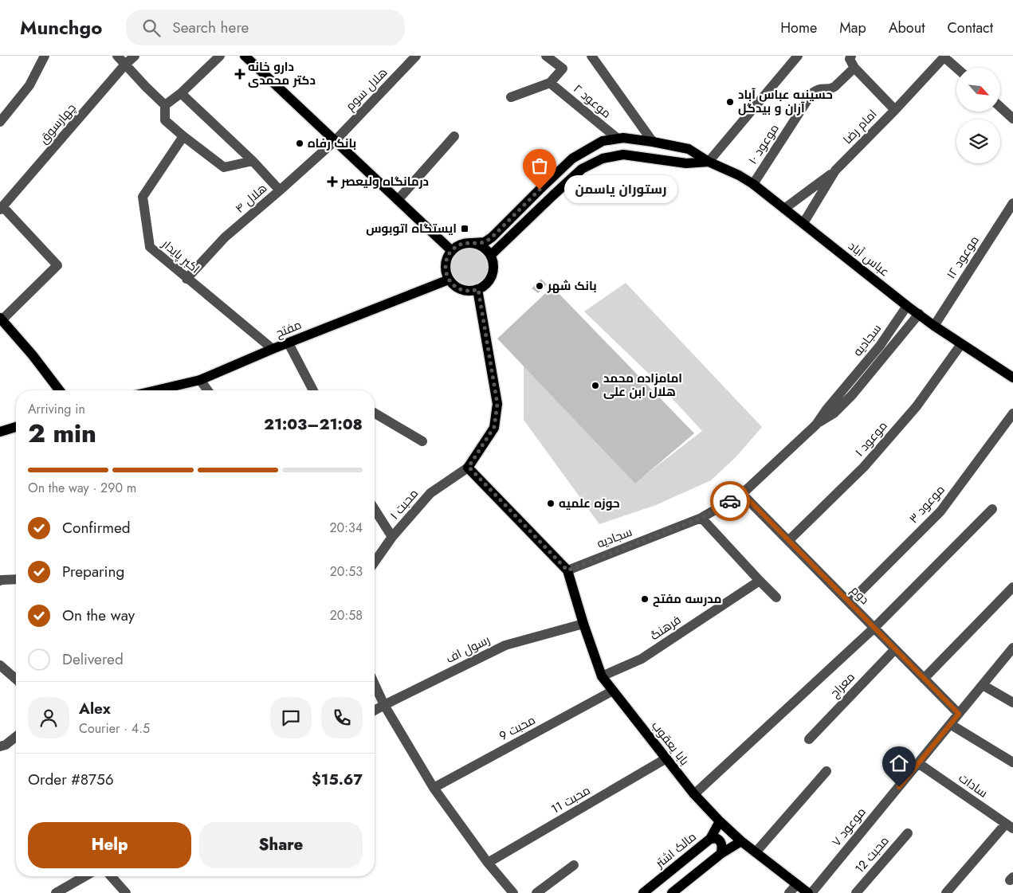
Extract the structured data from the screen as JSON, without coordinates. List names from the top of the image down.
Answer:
{
  "streets": {
    "main road": [
      "عباس آباد",
      "مفتح",
      "بابا یعقوب",
      "مالک اشتر"
    ],
    "street": [
      "هلال سوم",
      "موعود ۲",
      "چهارسوق",
      "امام رضا",
      "موعود ۱۰",
      "هلال ۴",
      "اکبر پایدار",
      "موعود ۱۲",
      "سجادیه",
      "موعود ۱",
      "محبت ۱",
      "موعود ۳",
      "دوم",
      "فرهنگ",
      "رسول اف",
      "معراج",
      "محبت 9",
      "سادات",
      "محبت 11",
      "موعود ۷",
      "محبت 12"
    ]
  },
  "crossings": [
    ["هلال سوم", "هلال ۴"],
    ["موعود ۲", "عباس آباد"],
    ["امام رضا", "عباس آباد"],
    ["موعود ۱۰", "عباس آباد"],
    ["هلال ۴", "اکبر پایدار"],
    ["اکبر پایدار", "مفتح"],
    ["موعود ۱۲", "عباس آباد"],
    ["عباس آباد", "مفتح"],
    ["عباس آباد", "سجادیه"],
    ["عباس آباد", "موعود ۱"],
    ["سجادیه", "دوم"],
    ["سجادیه", "بابا یعقوب"],
    ["موعود ۱", "دوم"],
    ["موعود ۳", "دوم"],
    ["دوم", "معراج"],
    ["دوم", "موعود ۷"],
    ["فرهنگ", "بابا یعقوب"],
    ["رسول اف", "بابا یعقوب"],
    ["محبت 9", "بابا یعقوب"],
    ["بابا یعقوب", "محبت 11"],
    ["بابا یعقوب", "موعود ۷"],
    ["بابا یعقوب", "مالک اشتر"],
    ["سادات", "موعود ۷"]
  ],
  "places": {
    "health": ["دارو خانه دکتر محمدی", "درمانگاه ولیعصر"],
    "other": [
      "حسینیه عباس آباد آران و بیدگل",
      "بانک رفاه",
      "رستوران یاسمن",
      "بانک شهر",
      "امامزاده محمد هلال ابن علی",
      "حوزه علمیه",
      "مدرسه مفتح"
    ],
    "transit": ["ایستگاه اتوبوس"]
  },
  "north": "bottom right",
  "page": {
    "header": "Munchgo",
    "search": "Search here",
    "nav": [
      "Home",
      "Map",
      "About",
      "Contact"
    ],
    "bubble": "رستوران یاسمن",
    "heading": ["2 min", "Arriving in", "21:03–21:08"],
    "panel": [
      "Alex",
      "Courier · 4.5",
      "Order #8756",
      "$15.67"
    ],
    "bar": "On the way · 290 m",
    "list": [
      ["Confirmed", "20:34"],
      ["Preparing", "20:53"],
      ["On the way", "20:58"],
      "Delivered"
    ],
    "buttons": ["Help", "Share"]
  }
}
